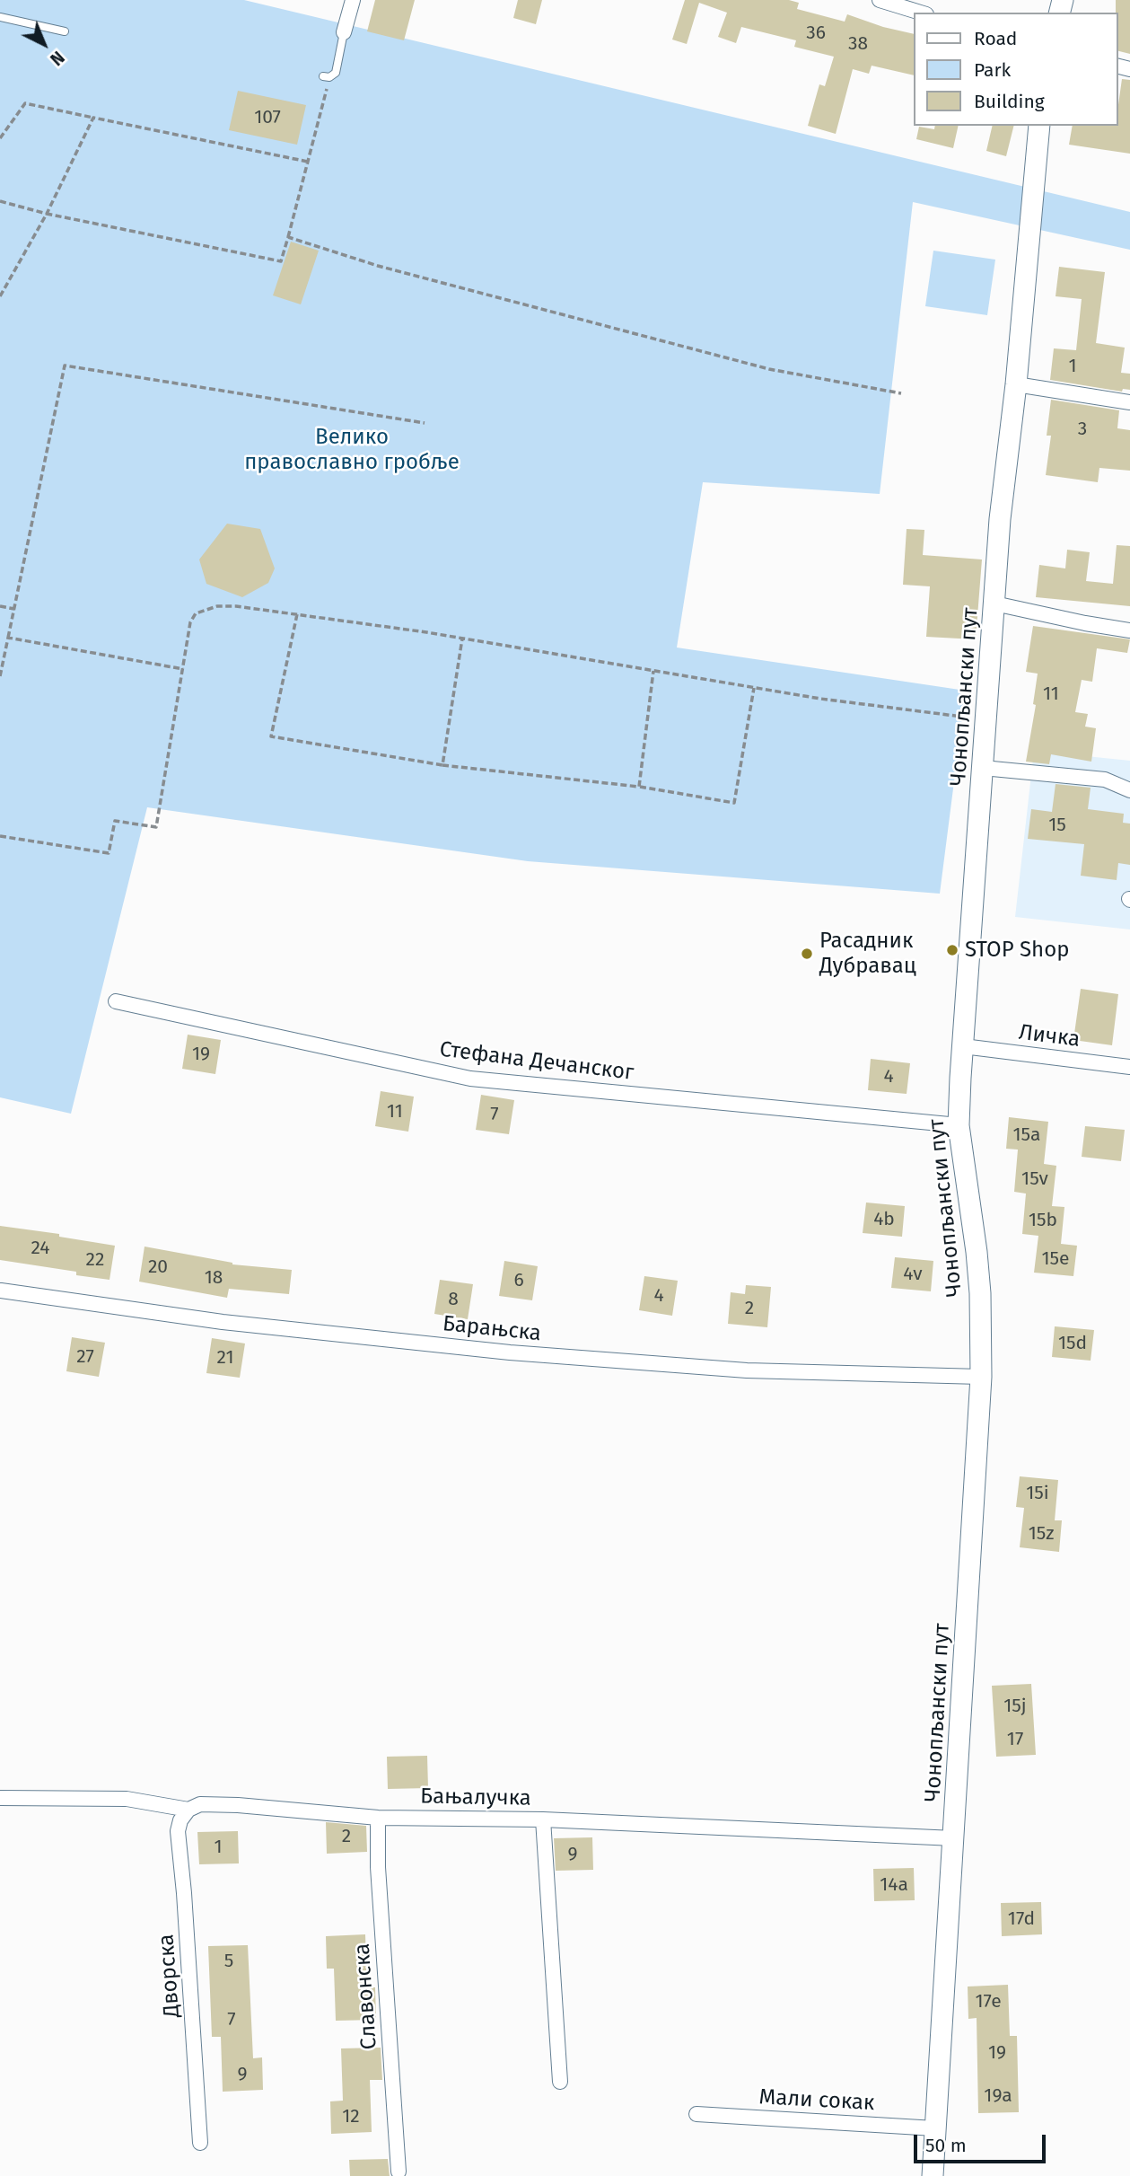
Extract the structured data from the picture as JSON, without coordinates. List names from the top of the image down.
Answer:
{
  "streets": {
    "street": [
      "Чонопљански пут",
      "Личка",
      "Стефана Дечанског",
      "Барањска",
      "Бањалучка",
      "Дворска",
      "Славонска",
      "Мали сокак"
    ]
  },
  "crossings": [
    ["Чонопљански пут", "Личка"],
    ["Чонопљански пут", "Стефана Дечанског"],
    ["Чонопљански пут", "Барањска"],
    ["Чонопљански пут", "Бањалучка"],
    ["Чонопљански пут", "Мали сокак"],
    ["Бањалучка", "Дворска"],
    ["Бањалучка", "Славонска"]
  ],
  "parks": ["Велико православно гробље"],
  "places": ["STOP Shop", "Расадник Дубравац"],
  "house_numbers": [
    "36",
    "38",
    "107",
    "1",
    "3",
    "11",
    "15",
    "19",
    "4",
    "11",
    "7",
    "15a",
    "15v",
    "4b",
    "15b",
    "24",
    "15e",
    "22",
    "20",
    "4v",
    "18",
    "6",
    "4",
    "8",
    "2",
    "15d",
    "27",
    "21",
    "15i",
    "15z",
    "15j",
    "17",
    "2",
    "1",
    "9",
    "14a",
    "17d",
    "5",
    "17e",
    "7",
    "19",
    "9",
    "19a",
    "12"
  ],
  "legend": ["Road", "Park", "Building"],
  "scale_bar": "50 m",
  "north": "bottom right"
}
